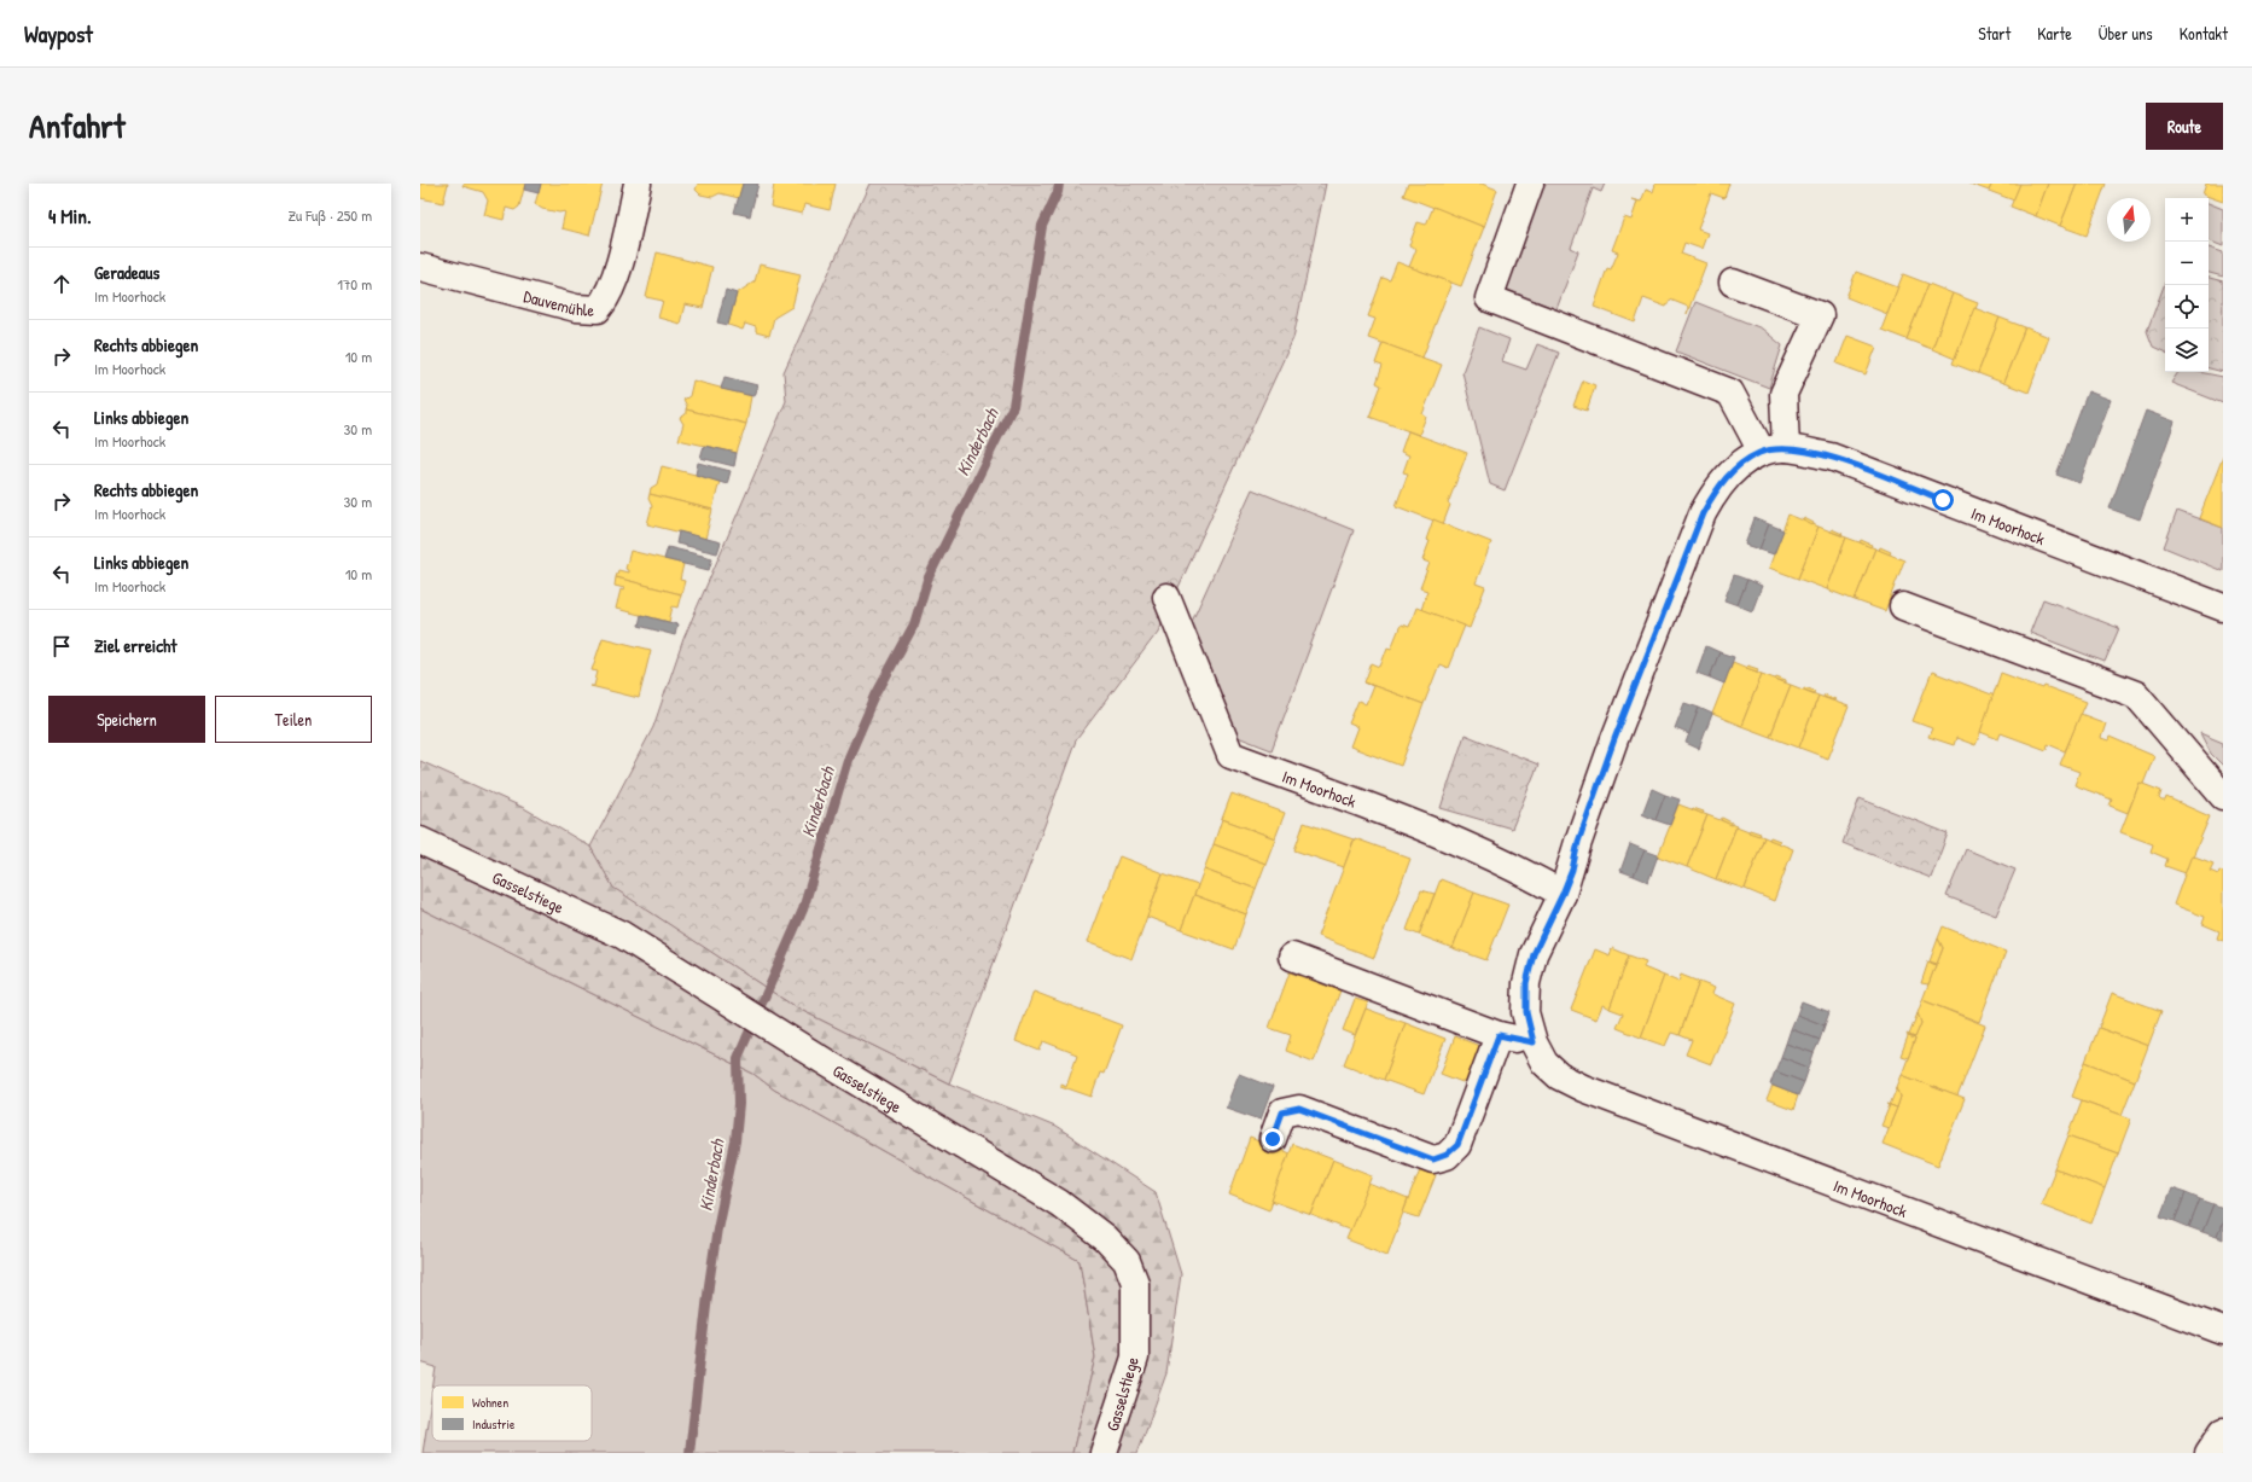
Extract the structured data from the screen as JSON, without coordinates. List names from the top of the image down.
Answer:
{
  "streets": {
    "street": ["Dauvemühle", "Im Moorhock", "Gasselstiege"]
  },
  "water": ["Kinderbach"],
  "legend": ["Wohnen", "Industrie"],
  "north": "top",
  "page": {
    "header": "Waypost",
    "nav": [
      "Start",
      "Karte",
      "Über uns",
      "Kontakt"
    ],
    "title": "Anfahrt",
    "buttons": [
      "Route",
      ["Speichern", "Teilen"]
    ],
    "heading": ["4 Min.", "Zu Fuß · 250 m"],
    "map_buttons": ["+", "−"],
    "list": [
      ["Geradeaus", "Im Moorhock", "170 m"],
      ["Rechts abbiegen", "Im Moorhock", "10 m"],
      ["Links abbiegen", "Im Moorhock", "30 m"],
      ["Rechts abbiegen", "Im Moorhock", "30 m"],
      ["Links abbiegen", "Im Moorhock", "10 m"],
      "Ziel erreicht"
    ]
  }
}
